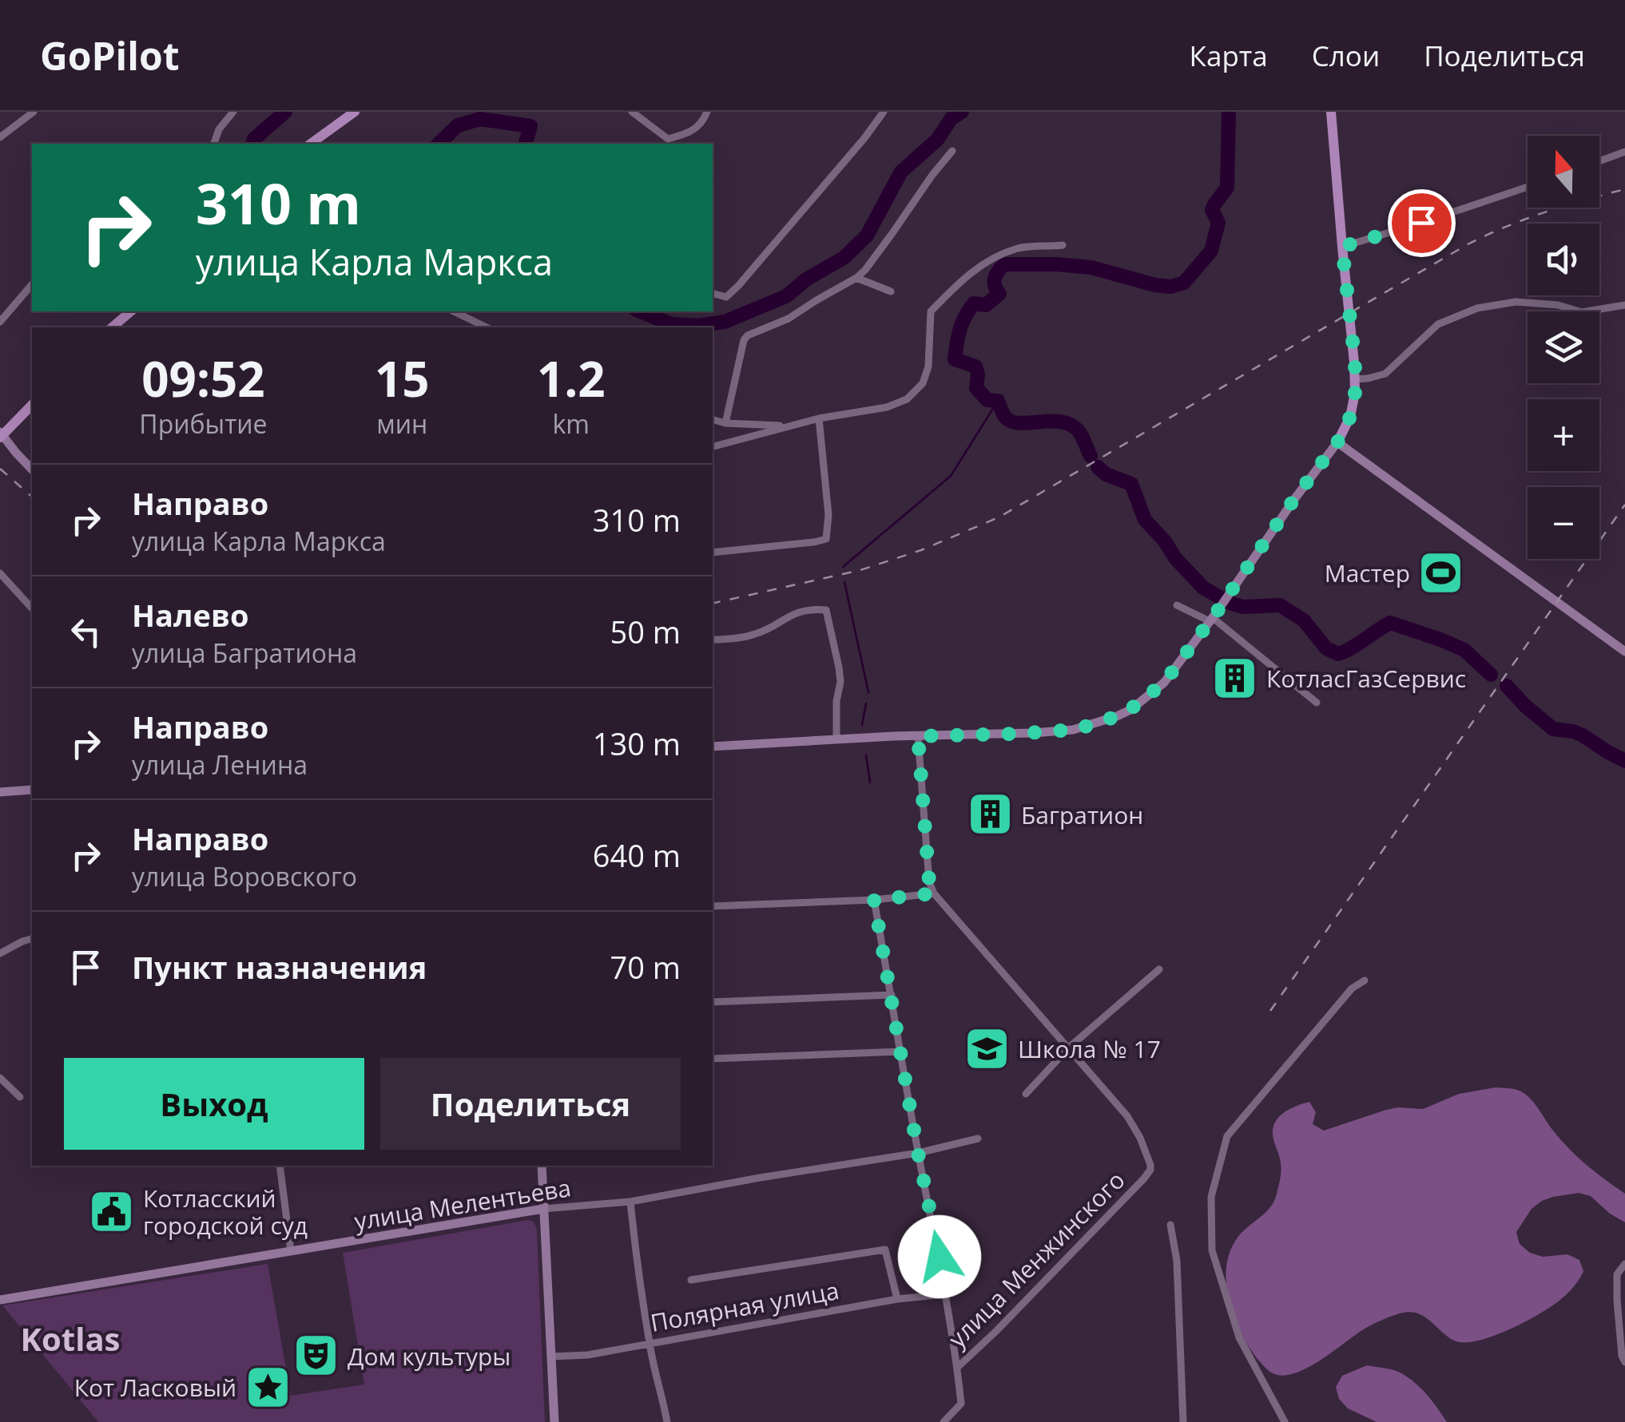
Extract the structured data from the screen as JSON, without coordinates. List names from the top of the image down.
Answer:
{
  "streets": {
    "main road": ["улица Мелентьева"],
    "street": ["улица Менжинского", "Полярная улица"]
  },
  "districts": ["Kotlas"],
  "places": {
    "sports": ["Мастер"],
    "building": ["КотласГазСервис", "Багратион"],
    "school or university": ["Школа № 17"],
    "public building": ["Котласский городской суд"],
    "theatre": ["Дом культуры"],
    "place": ["Кот Ласковый"]
  },
  "north": "top",
  "page": {
    "header": "GoPilot",
    "nav": ["Карта", "Слои", "Поделиться"],
    "map_buttons": ["+", "−"],
    "turn": ["310 m", "улица Карла Маркса"],
    "eta": [
      "09:52",
      "Прибытие",
      "15",
      "мин",
      "1.2",
      "km"
    ],
    "list": [
      {
        "name": "Направо",
        "note": "улица Карла Маркса",
        "value": "310 m"
      },
      {
        "name": "Налево",
        "note": "улица Багратиона",
        "value": "50 m"
      },
      {
        "name": "Направо",
        "note": "улица Ленина",
        "value": "130 m"
      },
      {
        "name": "Направо",
        "note": "улица Воровского",
        "value": "640 m"
      },
      {
        "name": "Пункт назначения",
        "value": "70 m"
      }
    ],
    "buttons": ["Выход", "Поделиться"]
  }
}
